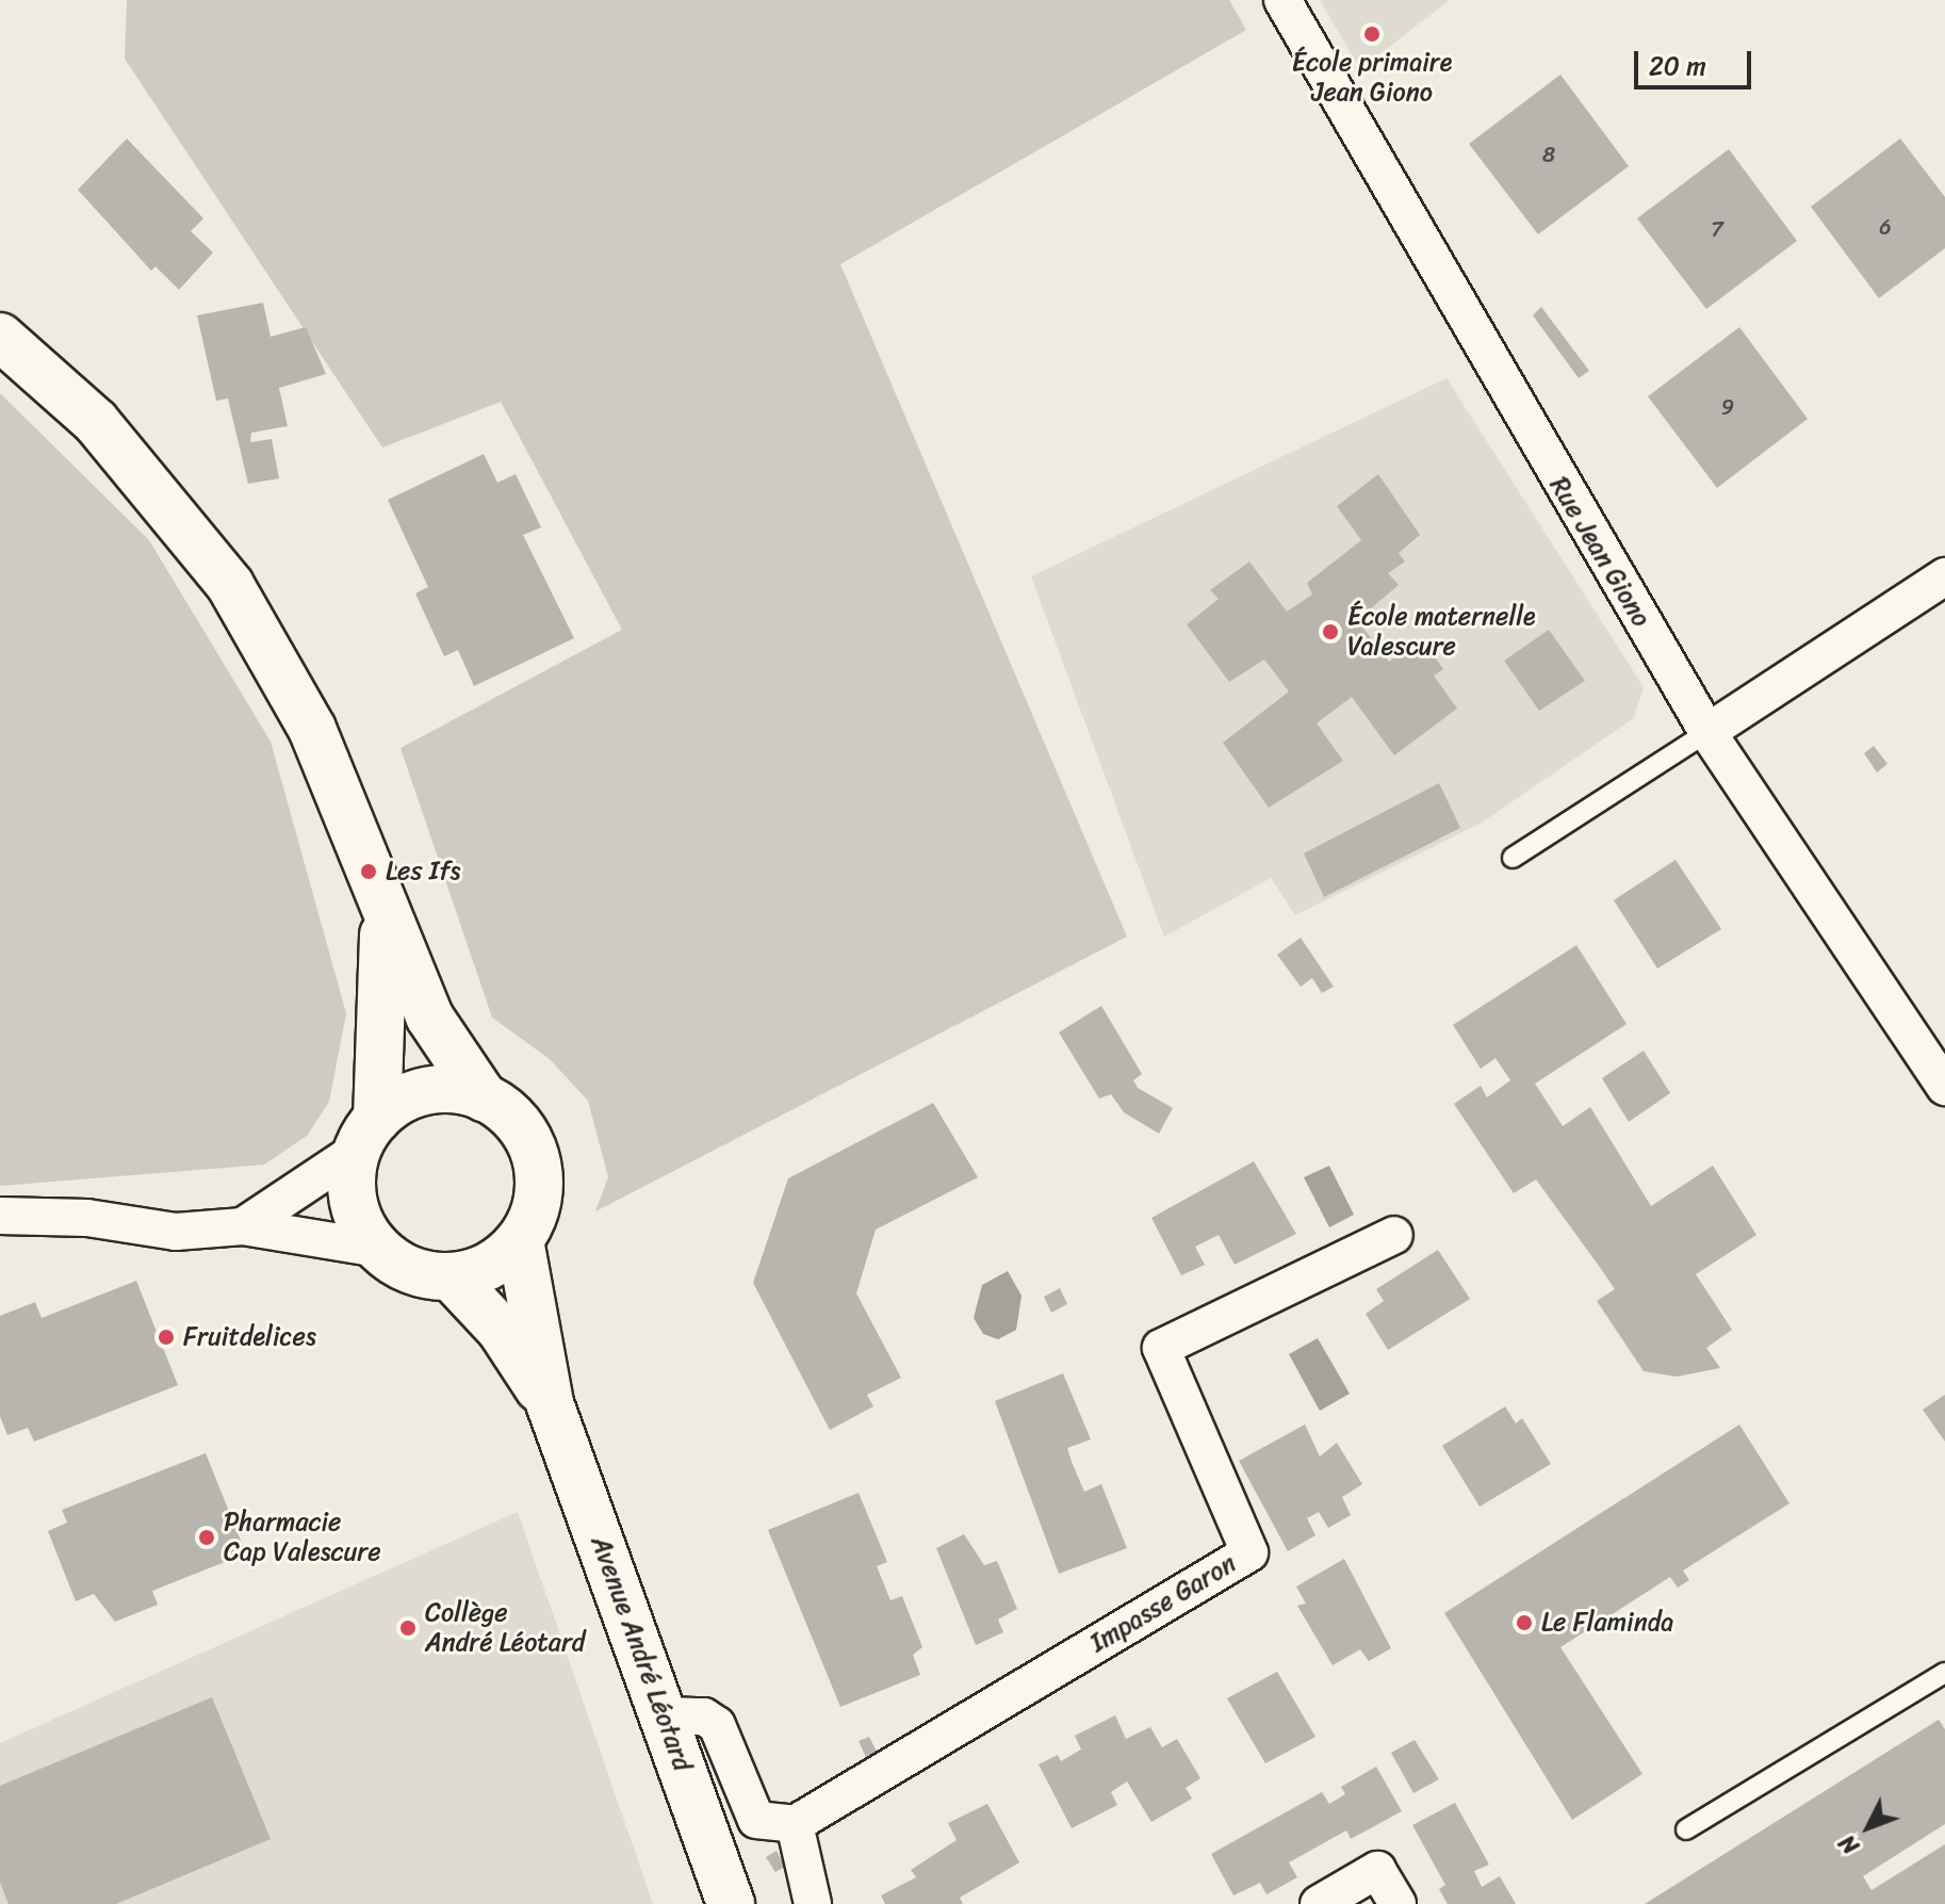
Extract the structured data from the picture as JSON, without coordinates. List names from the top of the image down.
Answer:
{
  "streets": {
    "main road": ["Avenue André Léotard"],
    "street": ["Rue Jean Giono", "Impasse Garon"]
  },
  "places": [
    "École primaire Jean Giono",
    "École maternelle Valescure",
    "Les Ifs",
    "Fruitdelices",
    "Pharmacie Cap Valescure",
    "Le Flaminda",
    "Collège André Léotard"
  ],
  "house_numbers": [
    "8",
    "6",
    "7",
    "9"
  ],
  "scale_bar": "20 m",
  "north": "bottom left"
}
